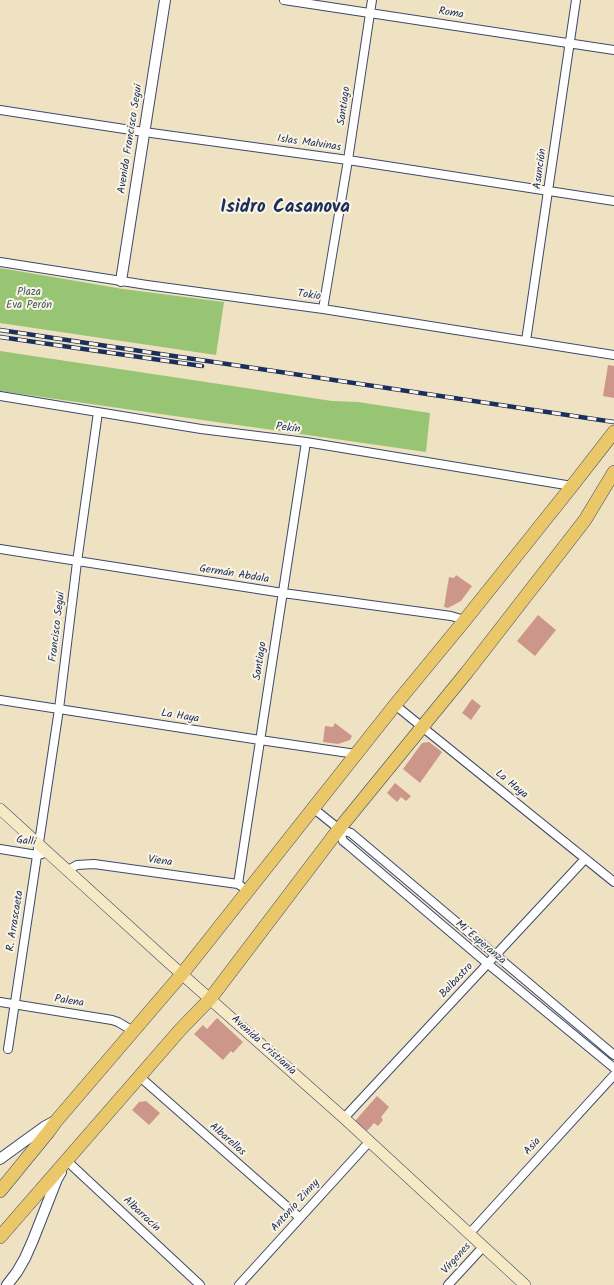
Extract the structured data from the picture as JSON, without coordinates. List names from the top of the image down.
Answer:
{
  "streets": {
    "main road": ["Avenida Cristianía"],
    "street": [
      "Roma",
      "Santiago",
      "Avenida Francisco Segui",
      "Islas Malvinas",
      "Asunción",
      "Tokio",
      "Pekín",
      "Germán Abdala",
      "Francisco Segui",
      "La Haya",
      "Galli",
      "Viena",
      "R. Arrascaeta",
      "Mi Esperanza",
      "Balbastro",
      "Palena",
      "Albarellos",
      "Asia",
      "Antonio Zinny",
      "Albarracin",
      "Vírgenes"
    ]
  },
  "crossings": [
    ["Roma", "Santiago"],
    ["Roma", "Asunción"],
    ["Santiago", "Islas Malvinas"],
    ["Santiago", "Tokio"],
    ["Santiago", "Pekín"],
    ["Santiago", "Germán Abdala"],
    ["Santiago", "La Haya"],
    ["Santiago", "Viena"],
    ["Avenida Francisco Segui", "Islas Malvinas"],
    ["Avenida Francisco Segui", "Tokio"],
    ["Islas Malvinas", "Asunción"],
    ["Asunción", "Tokio"],
    ["Pekín", "Francisco Segui"],
    ["Germán Abdala", "Francisco Segui"],
    ["Francisco Segui", "La Haya"],
    ["Francisco Segui", "Galli"],
    ["Francisco Segui", "R. Arrascaeta"],
    ["Francisco Segui", "Avenida Cristianía"],
    ["La Haya", "Balbastro"],
    ["Galli", "R. Arrascaeta"],
    ["Galli", "Avenida Cristianía"],
    ["Viena", "Avenida Cristianía"],
    ["R. Arrascaeta", "Palena"],
    ["R. Arrascaeta", "Avenida Cristianía"],
    ["Mi Esperanza", "Balbastro"],
    ["Balbastro", "Avenida Cristianía"],
    ["Avenida Cristianía", "Asia"],
    ["Avenida Cristianía", "Antonio Zinny"],
    ["Avenida Cristianía", "Vírgenes"],
    ["Albarellos", "Antonio Zinny"]
  ],
  "districts": ["Isidro Casanova"],
  "parks": ["Plaza Eva Perón"]
}
